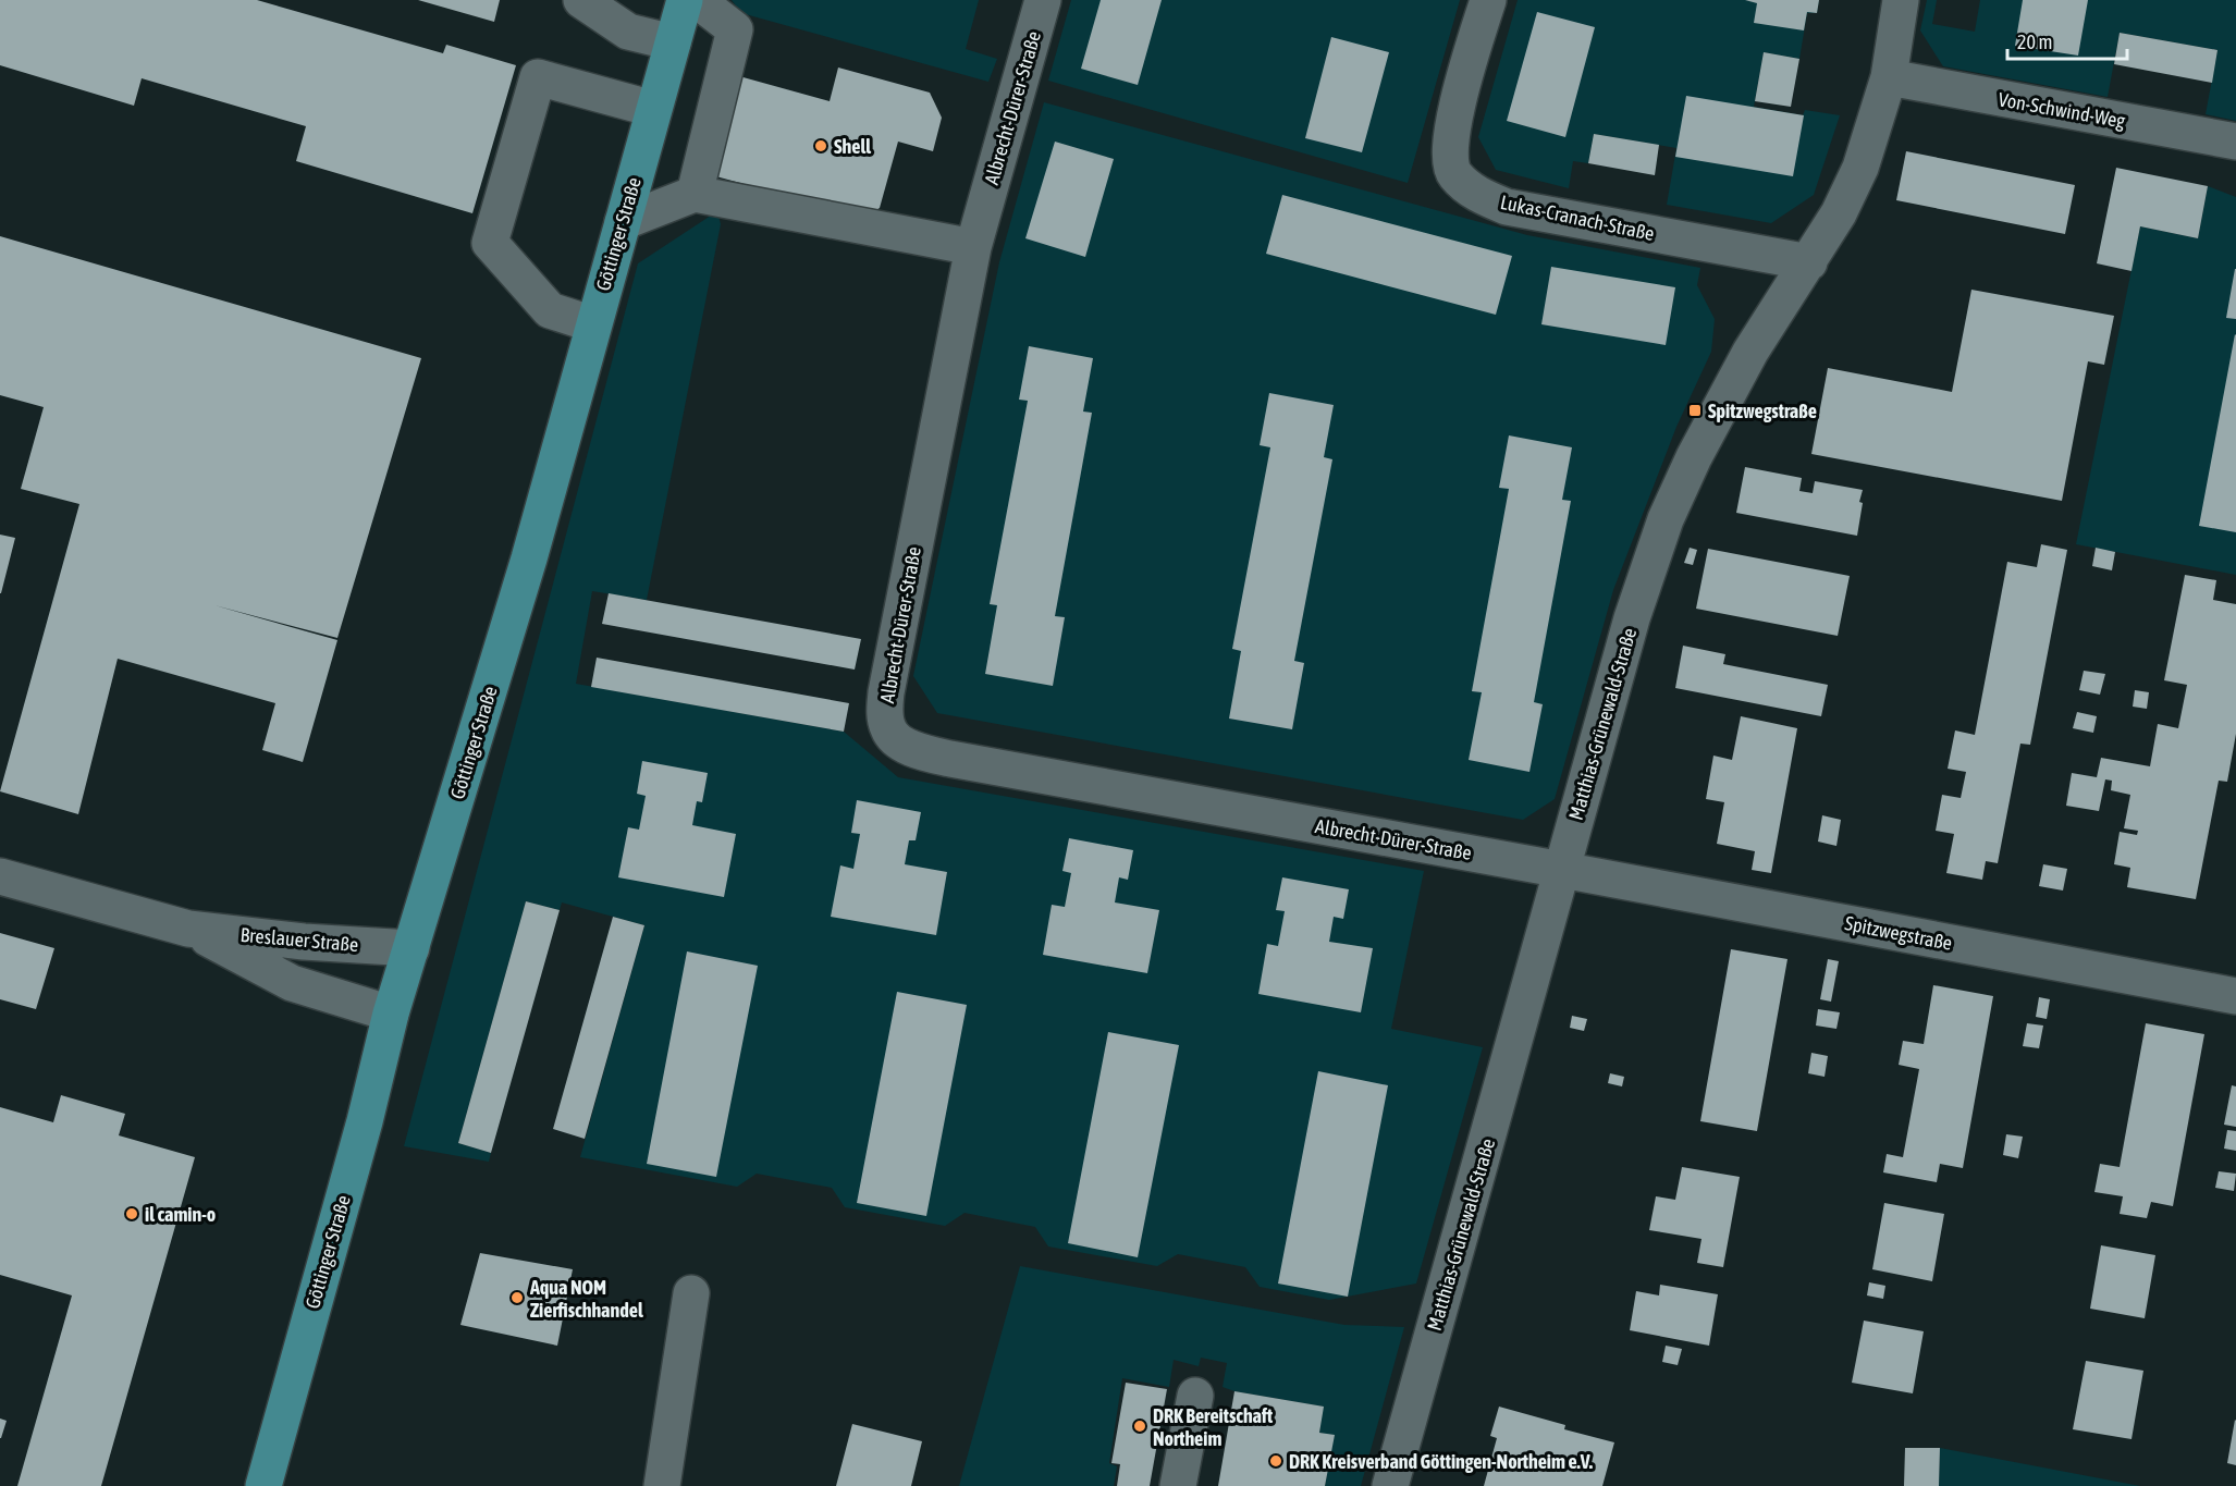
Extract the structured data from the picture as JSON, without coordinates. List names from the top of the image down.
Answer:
{
  "streets": {
    "main road": ["Göttinger Straße"],
    "street": [
      "Albrecht-Dürer-Straße",
      "Von-Schwind-Weg",
      "Lukas-Cranach-Straße",
      "Matthias-Grünewald-Straße",
      "Spitzwegstraße",
      "Breslauer Straße"
    ]
  },
  "crossings": [
    ["Albrecht-Dürer-Straße", "Matthias-Grünewald-Straße"],
    ["Albrecht-Dürer-Straße", "Spitzwegstraße"],
    ["Von-Schwind-Weg", "Matthias-Grünewald-Straße"],
    ["Lukas-Cranach-Straße", "Matthias-Grünewald-Straße"],
    ["Göttinger Straße", "Breslauer Straße"],
    ["Matthias-Grünewald-Straße", "Spitzwegstraße"]
  ],
  "places": {
    "other": [
      "Shell",
      "il camin-o",
      "Aqua NOM Zierfischhandel",
      "DRK Bereitschaft Northeim",
      "DRK Kreisverband Göttingen-Northeim e.V."
    ],
    "transit": ["Spitzwegstraße"]
  },
  "scale_bar": "20 m"
}
